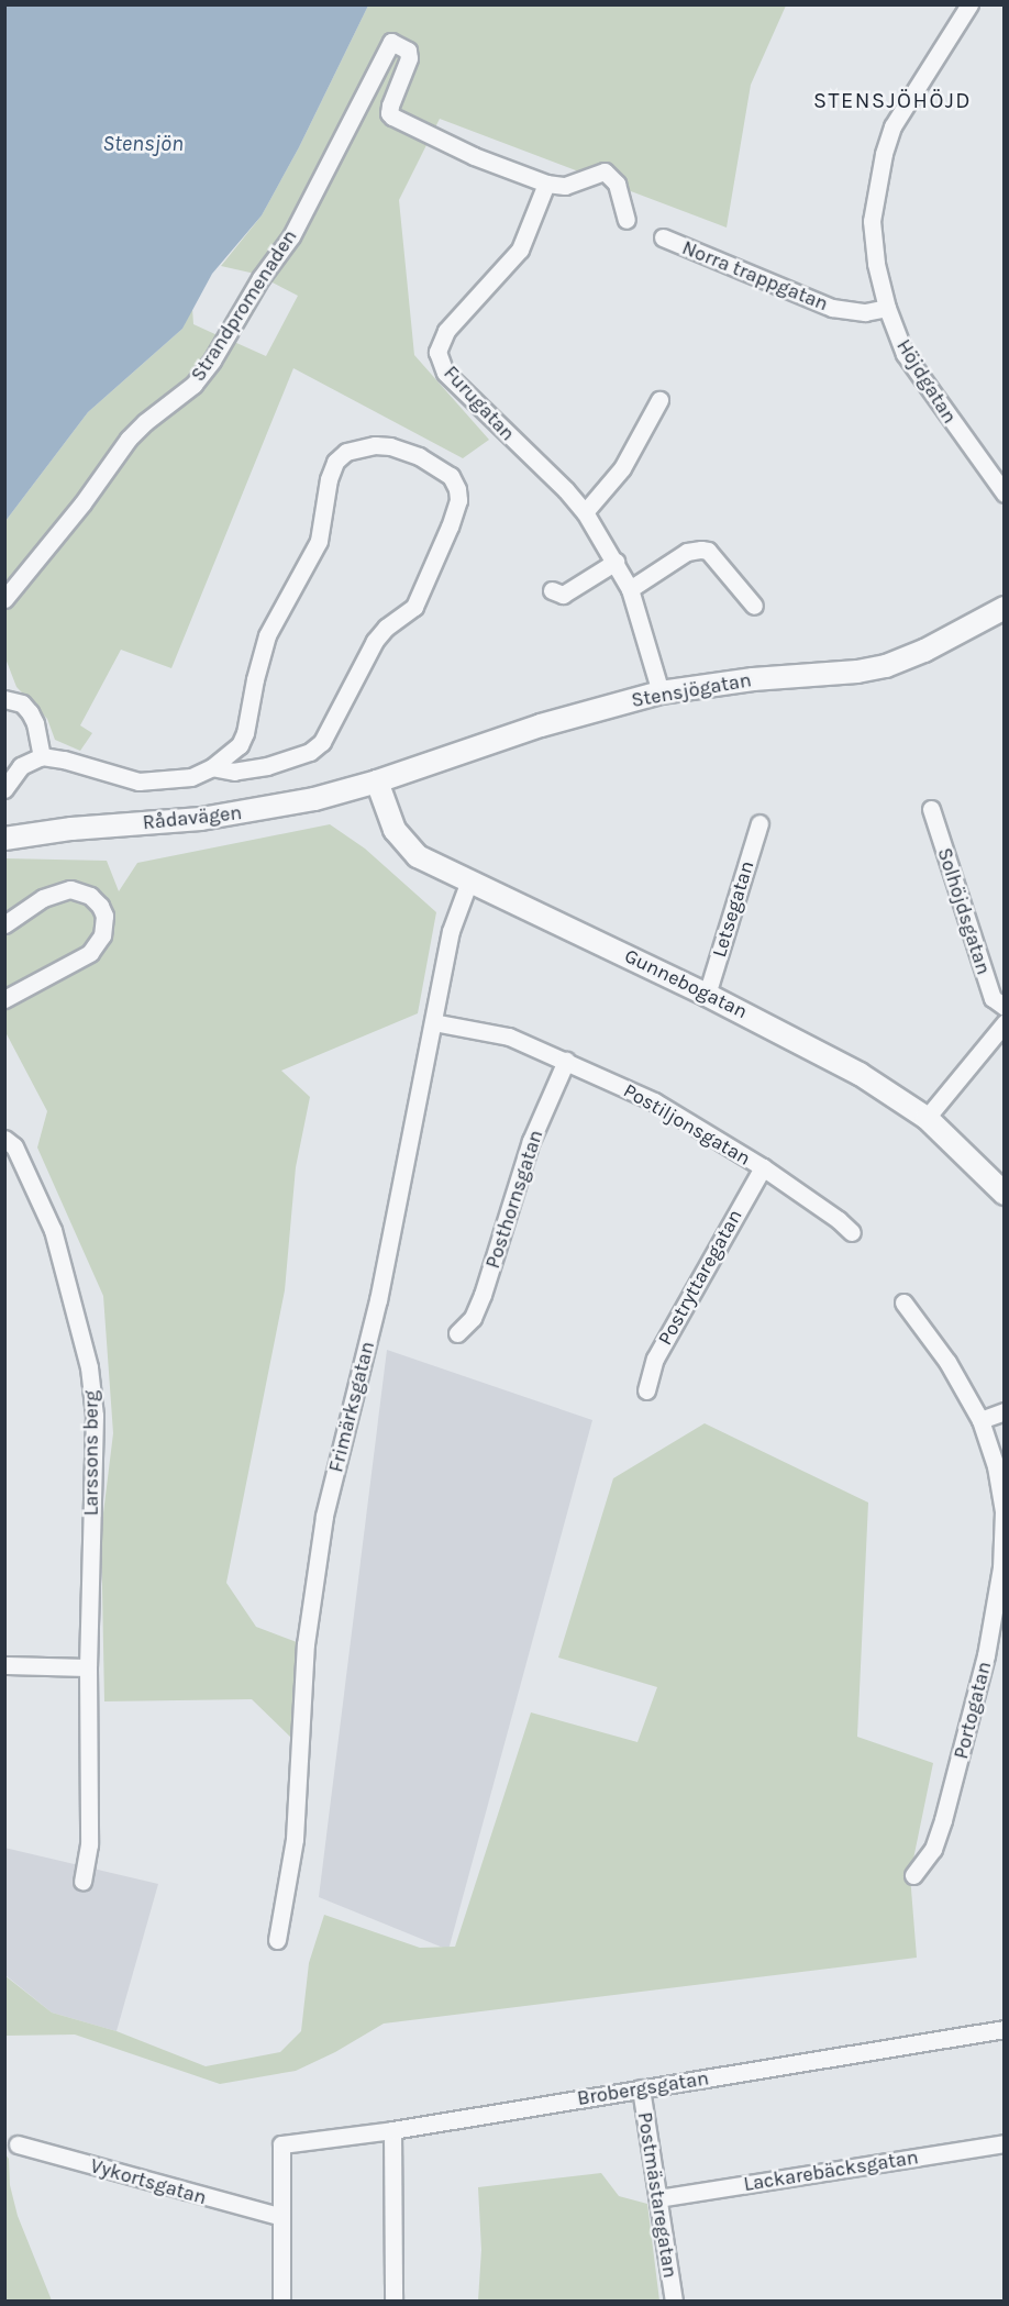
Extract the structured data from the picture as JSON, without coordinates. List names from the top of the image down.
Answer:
{
  "streets": {
    "street": [
      "Norra trappgatan",
      "Strandpromenaden",
      "Höjdgatan",
      "Furugatan",
      "Stensjögatan",
      "Rådavägen",
      "Letsegatan",
      "Solhöjdsgatan",
      "Gunnebogatan",
      "Postiljonsgatan",
      "Posthornsgatan",
      "Postryttaregatan",
      "Frimärksgatan",
      "Larssons berg",
      "Portogatan",
      "Brobergsgatan",
      "Lackarebäcksgatan",
      "Vykortsgatan",
      "Postmästaregatan"
    ]
  },
  "crossings": [
    ["Norra trappgatan", "Höjdgatan"],
    ["Strandpromenaden", "Furugatan"],
    ["Furugatan", "Stensjögatan"],
    ["Stensjögatan", "Rådavägen"],
    ["Stensjögatan", "Gunnebogatan"],
    ["Rådavägen", "Gunnebogatan"],
    ["Letsegatan", "Gunnebogatan"],
    ["Gunnebogatan", "Frimärksgatan"],
    ["Postiljonsgatan", "Posthornsgatan"],
    ["Postiljonsgatan", "Postryttaregatan"],
    ["Postiljonsgatan", "Frimärksgatan"],
    ["Brobergsgatan", "Vykortsgatan"],
    ["Brobergsgatan", "Postmästaregatan"],
    ["Lackarebäcksgatan", "Postmästaregatan"]
  ],
  "districts": ["STENSJÖHÖJD"],
  "water": ["Stensjön"]
}
